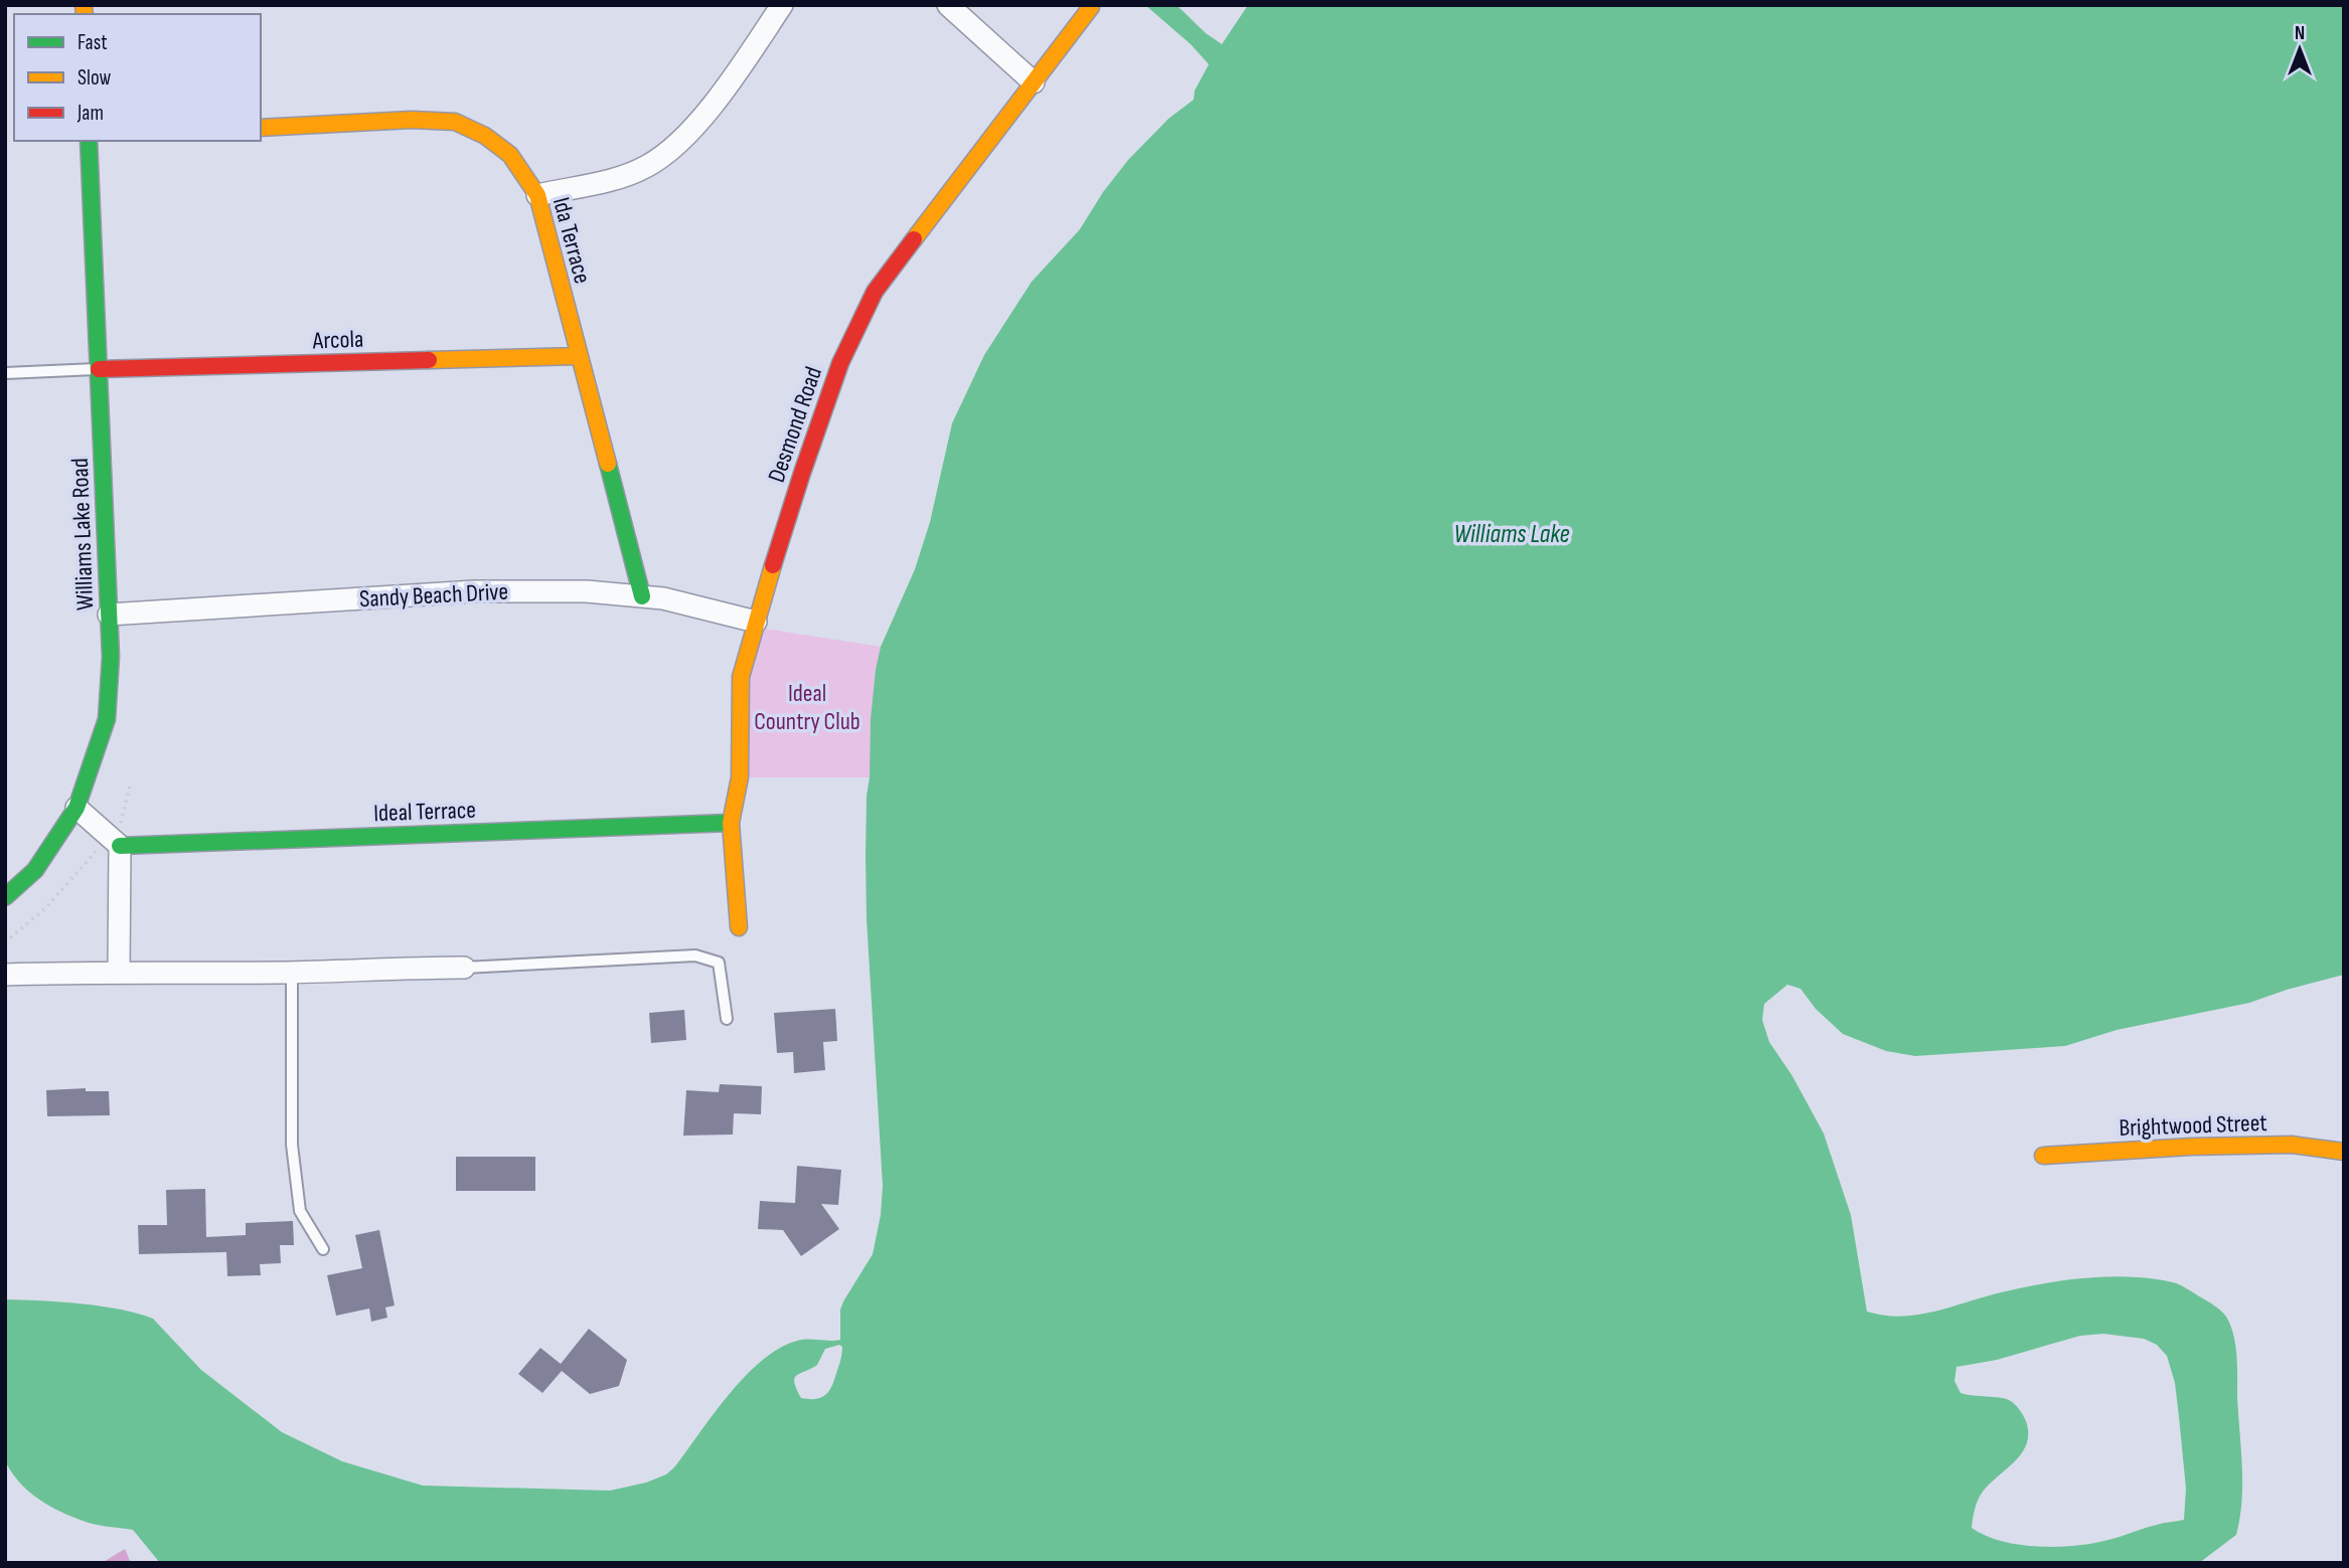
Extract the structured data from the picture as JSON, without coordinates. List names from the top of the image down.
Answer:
{
  "streets": {
    "street": [
      "Ida Terrace",
      "Arcola",
      "Desmond Road",
      "Williams Lake Road",
      "Sandy Beach Drive",
      "Ideal Terrace",
      "Brightwood Street"
    ]
  },
  "crossings": [
    ["Ida Terrace", "Arcola"],
    ["Ida Terrace", "Sandy Beach Drive"],
    ["Arcola", "Williams Lake Road"],
    ["Desmond Road", "Sandy Beach Drive"],
    ["Desmond Road", "Ideal Terrace"],
    ["Williams Lake Road", "Sandy Beach Drive"]
  ],
  "water": ["Williams Lake"],
  "parks": ["Ideal Country Club"],
  "legend": ["Fast", "Slow", "Jam"],
  "north": "top"
}
